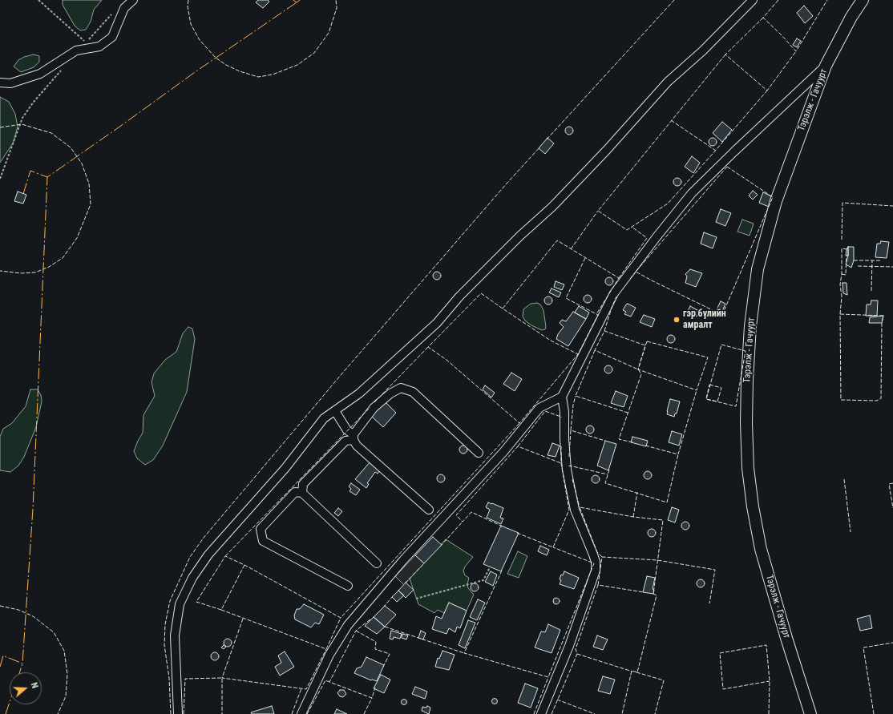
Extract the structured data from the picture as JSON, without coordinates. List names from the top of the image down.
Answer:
{
  "streets": {
    "main road": ["Тэрэлж - Гачуурт"]
  },
  "places": ["гэр бүлийн амралт"],
  "north": "right"
}
